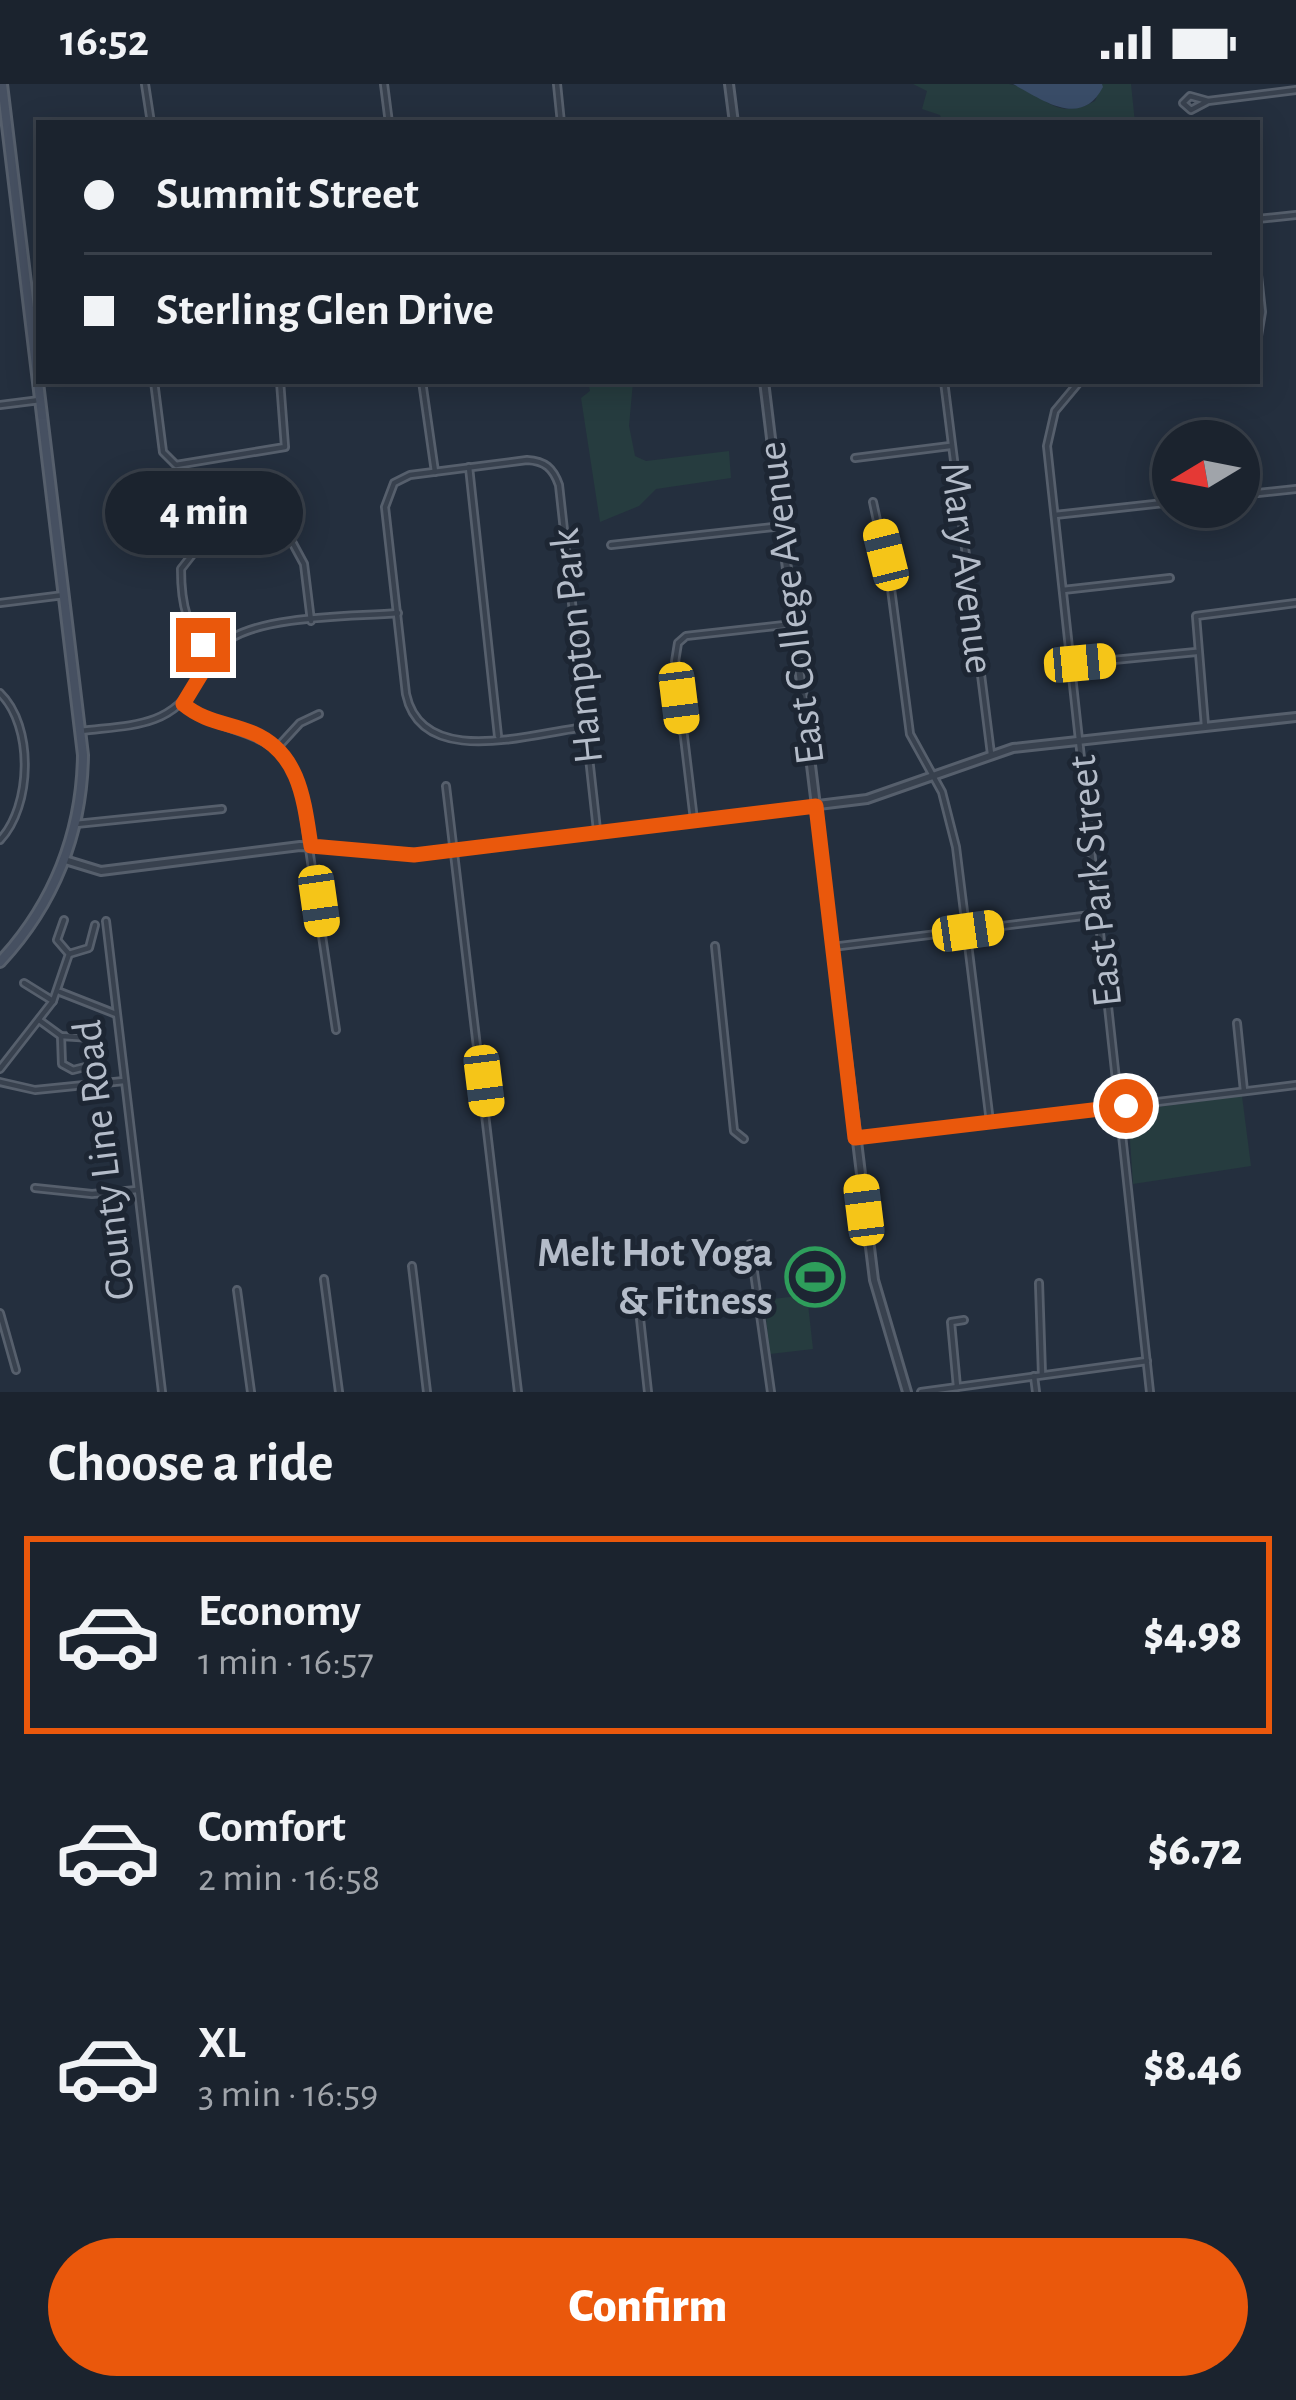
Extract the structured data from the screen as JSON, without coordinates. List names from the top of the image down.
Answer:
{
  "streets": {
    "street": [
      "Mary Avenue",
      "East College Avenue",
      "Hampton Park",
      "East Park Street",
      "County Line Road"
    ]
  },
  "places": {
    "sports": ["Melt Hot Yoga & Fitness"]
  },
  "north": "left",
  "page": {
    "status": "16:52",
    "banner": ["Summit Street", "Sterling Glen Drive"],
    "bubble": "4 min",
    "heading": "Choose a ride",
    "list": [
      {
        "name": "Economy",
        "note": "1 min · 16:57",
        "value": "$4.98"
      },
      {
        "name": "Comfort",
        "note": "2 min · 16:58",
        "value": "$6.72"
      },
      {
        "name": "XL",
        "note": "3 min · 16:59",
        "value": "$8.46"
      }
    ],
    "buttons": "Confirm"
  }
}
